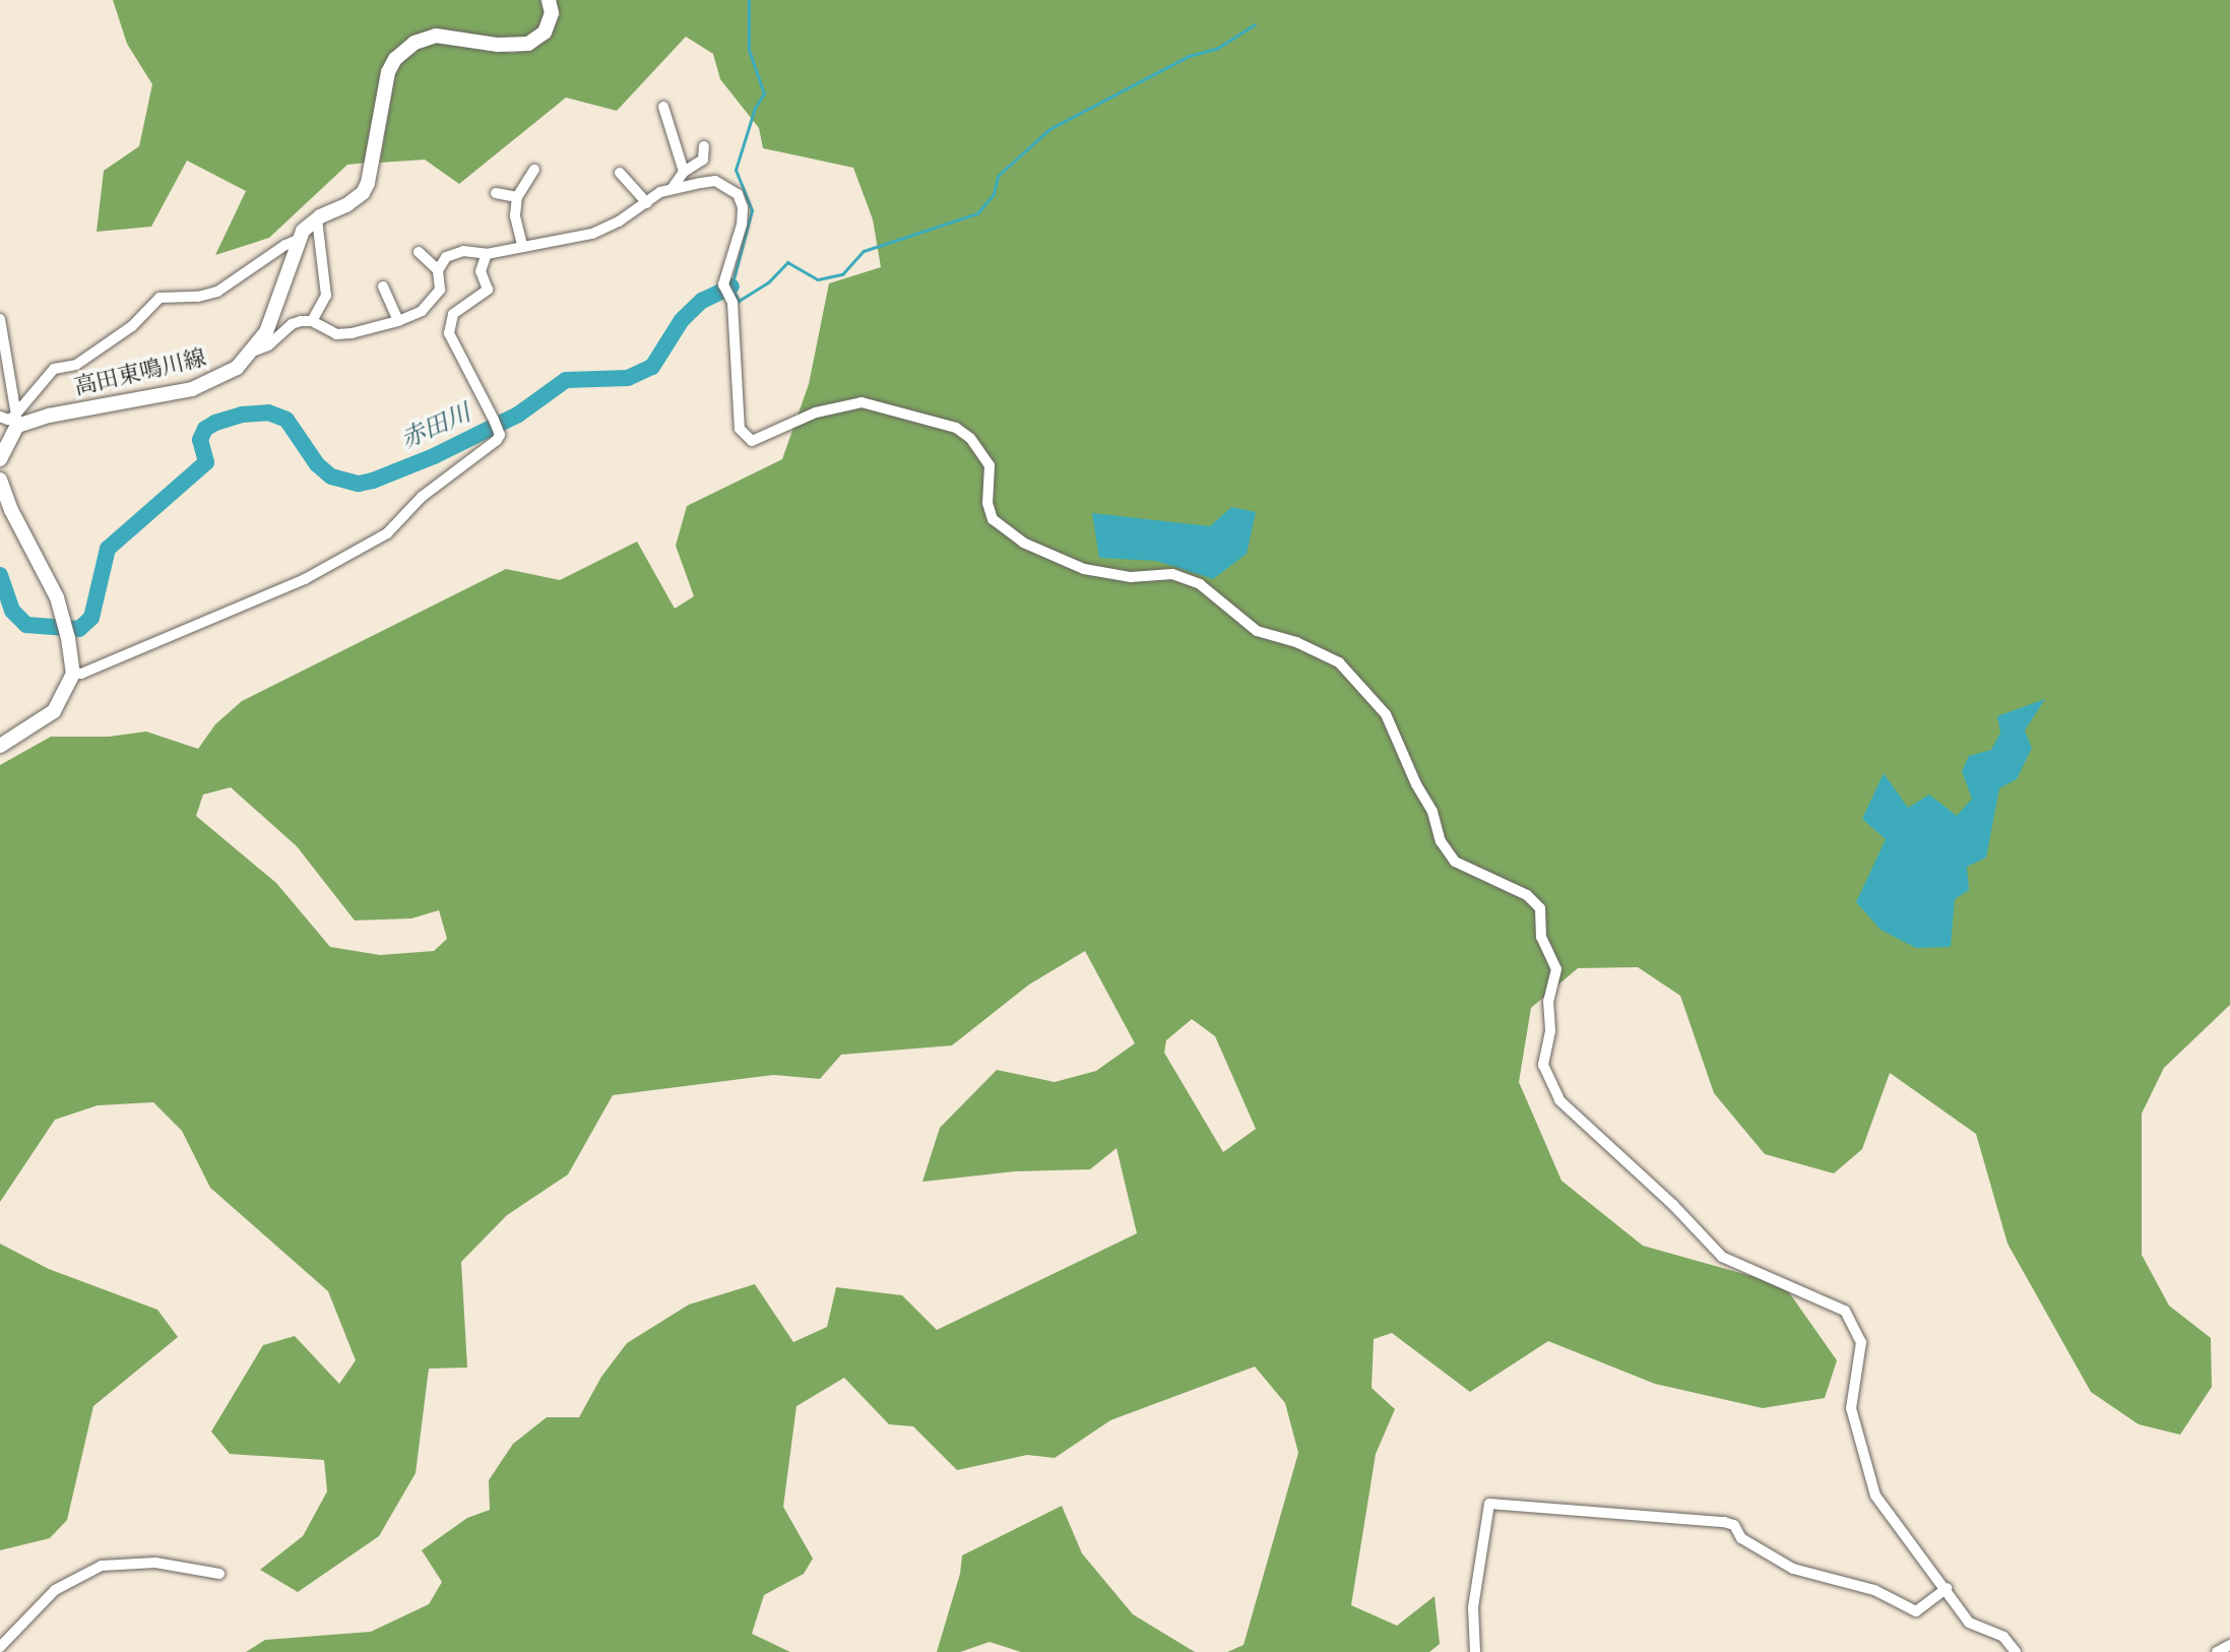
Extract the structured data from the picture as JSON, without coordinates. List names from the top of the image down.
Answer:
{
  "streets": {
    "main road": ["高田東鳴川線"]
  },
  "water": ["赤田川"]
}
